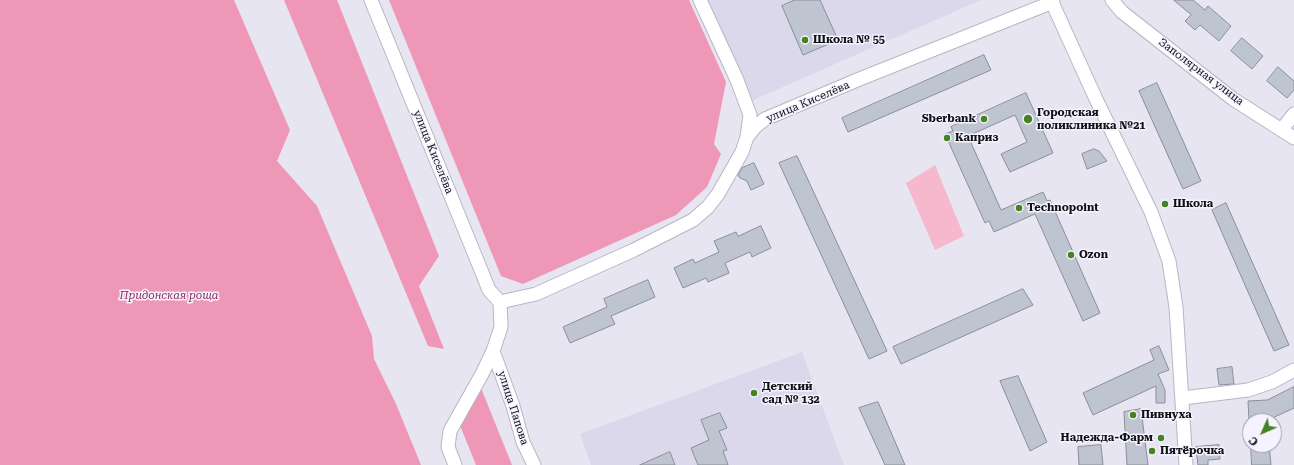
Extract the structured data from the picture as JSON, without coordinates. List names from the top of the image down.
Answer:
{
  "streets": {
    "street": ["Заполярная улица", "улица Киселёва", "улица Папова"]
  },
  "parks": ["Придонская роща"],
  "places": [
    "Школа № 55",
    "Sberbank",
    "Городская поликлиника №21",
    "Каприз",
    "Школа",
    "Technopoint",
    "Ozon",
    "Детский сад № 132",
    "Пивнуха",
    "Надежда-Фарм",
    "Пятёрочка"
  ],
  "north": "bottom left"
}
